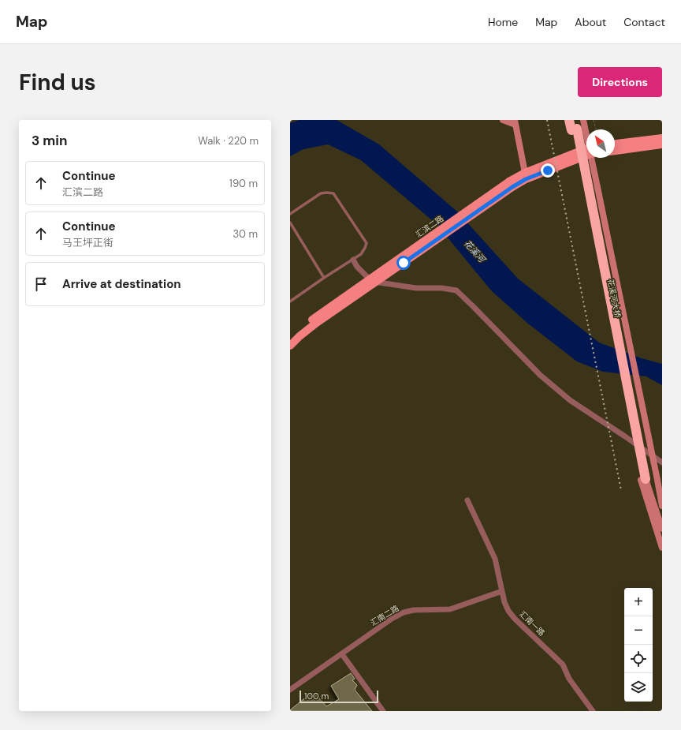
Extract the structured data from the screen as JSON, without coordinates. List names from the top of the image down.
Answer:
{
  "streets": {
    "highway": ["花溪河大桥"],
    "main road": ["汇滨二路"],
    "street": ["汇南二路", "汇南一路"]
  },
  "crossings": [
    ["汇南二路", "汇南一路"]
  ],
  "water": ["花溪河"],
  "scale_bar": "100 m",
  "north": "top left",
  "page": {
    "header": "Map",
    "nav": [
      "Home",
      "Map",
      "About",
      "Contact"
    ],
    "buttons": "Directions",
    "title": "Find us",
    "heading": ["3 min", "Walk · 220 m"],
    "list": [
      ["Continue", "汇滨二路", "190 m"],
      ["Continue", "马王坪正街", "30 m"],
      "Arrive at destination"
    ],
    "map_buttons": ["+", "−"],
    "scale": "100 m"
  }
}
